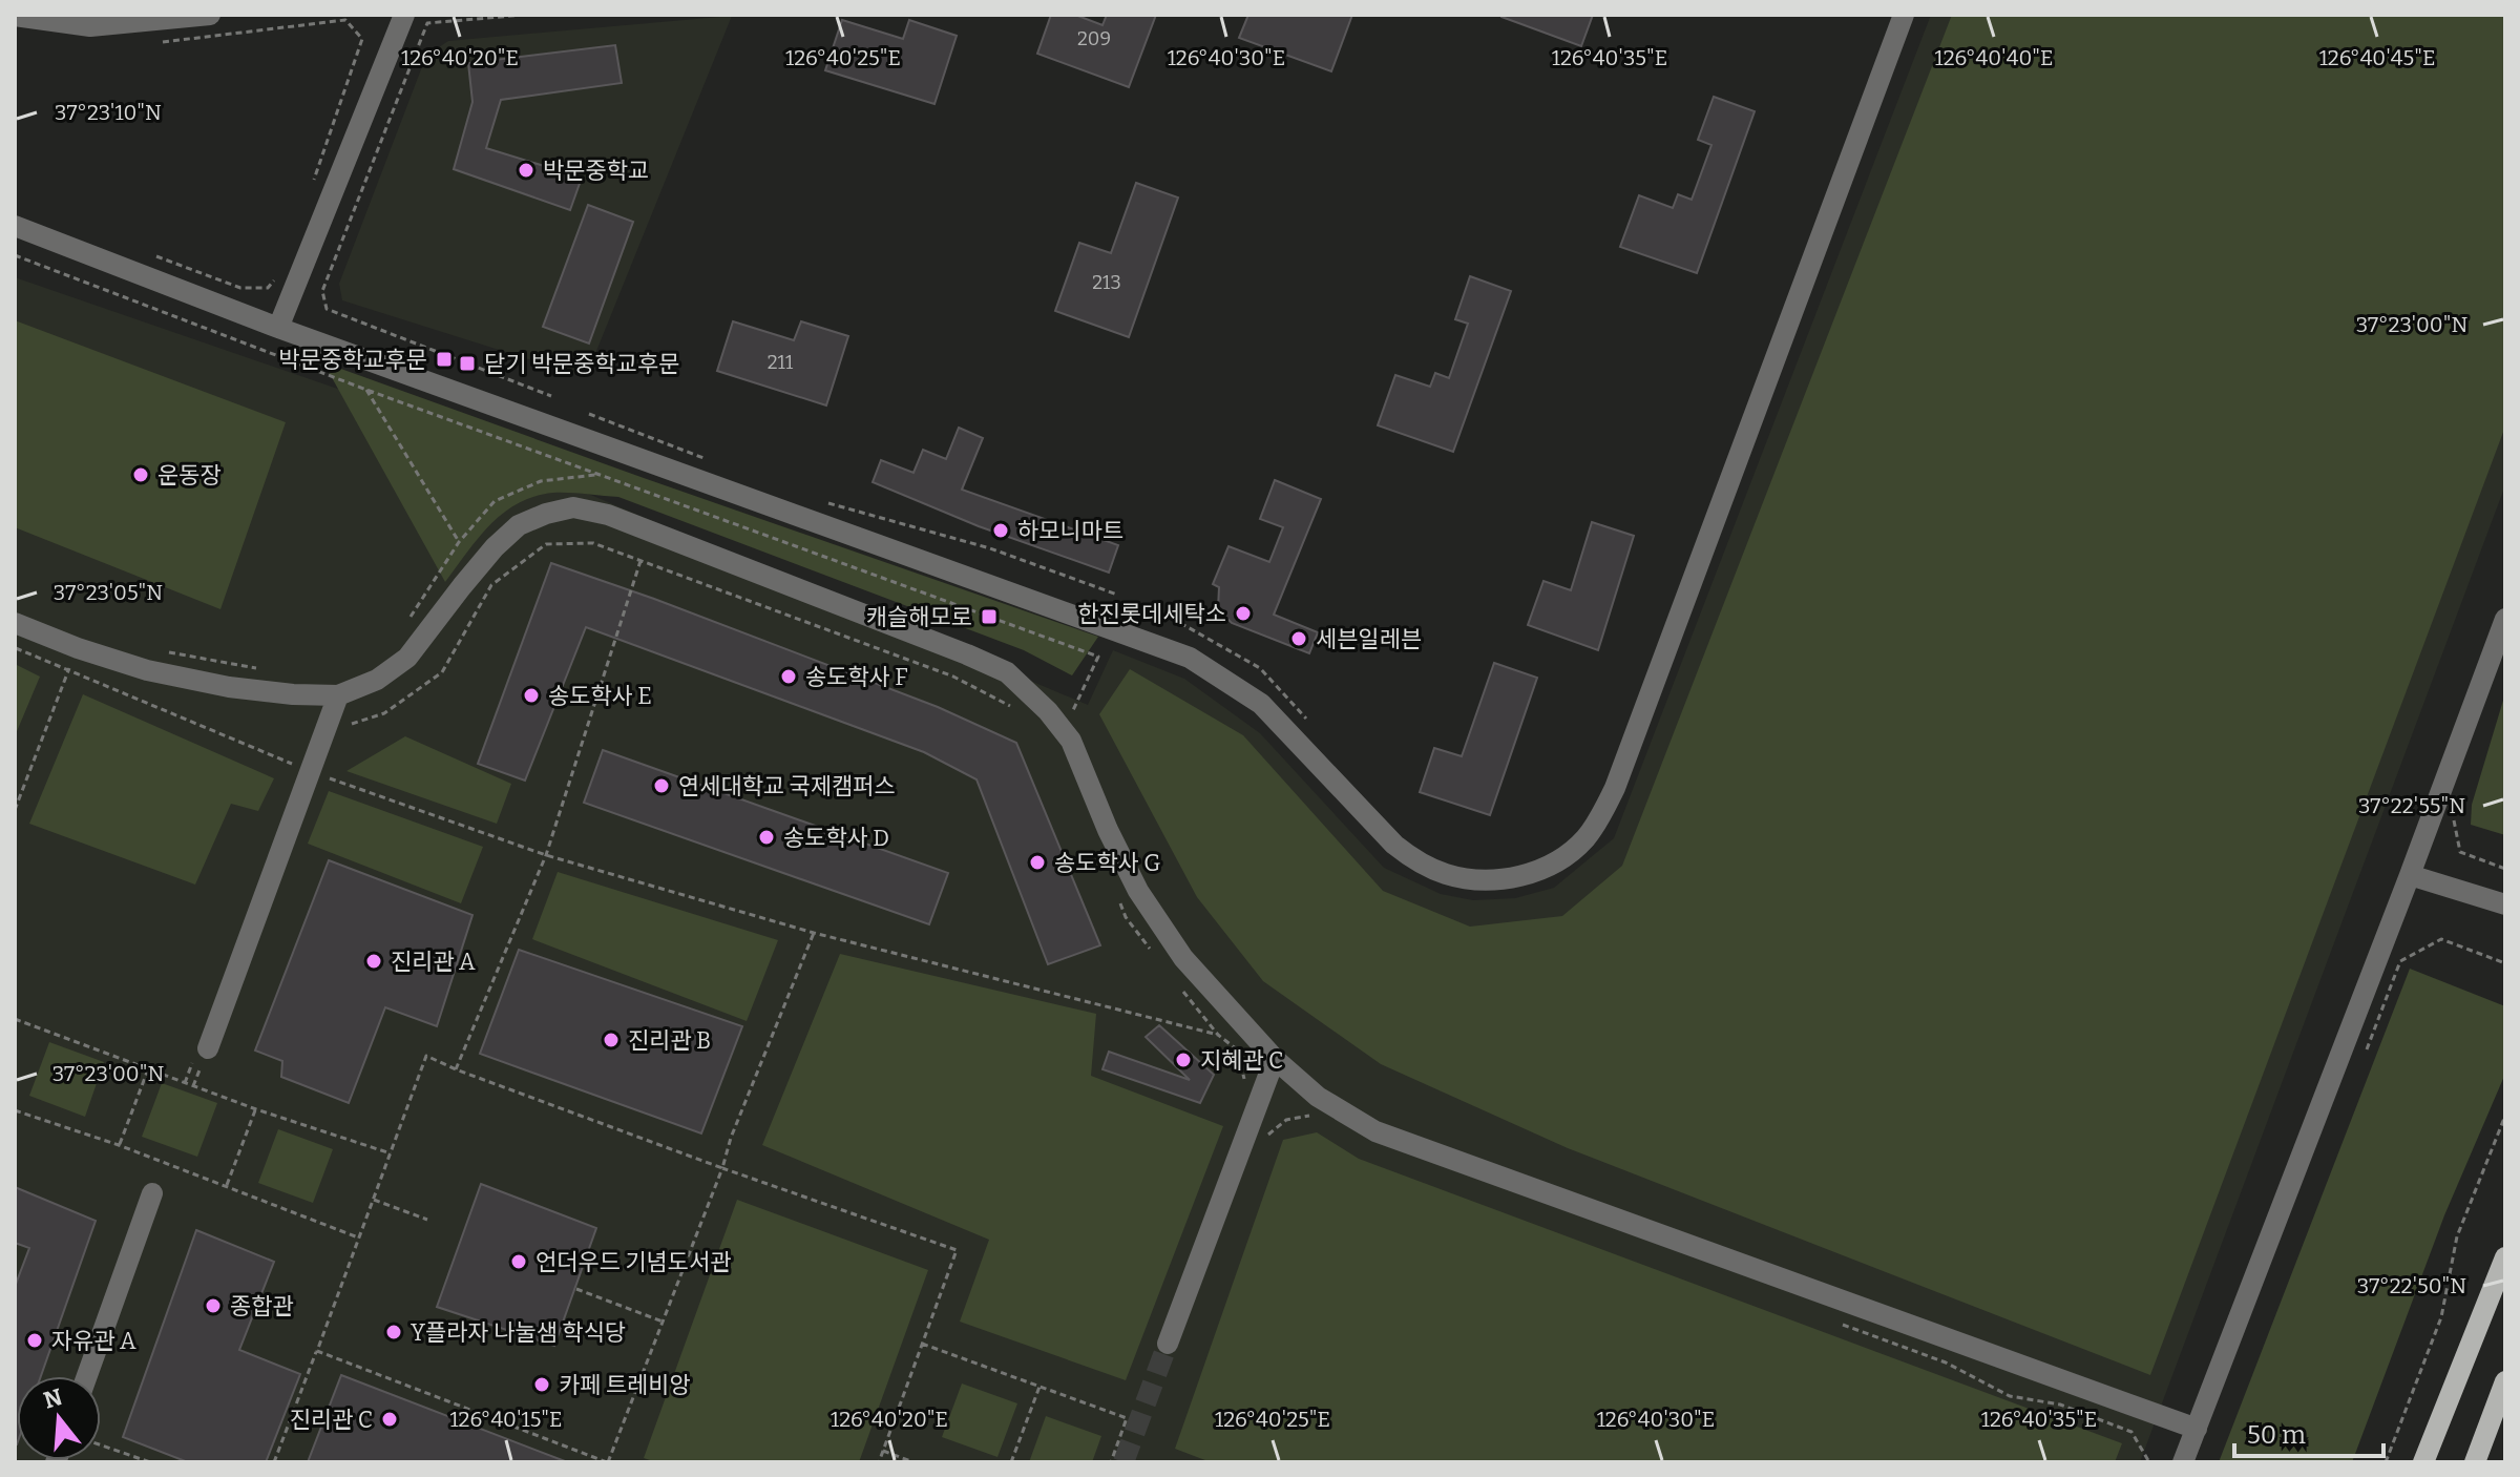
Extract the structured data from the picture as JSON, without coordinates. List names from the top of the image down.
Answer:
{
  "places": {
    "other": [
      "박문중학교",
      "운동장",
      "하모니마트",
      "한진롯데세탁소",
      "세븐일레븐",
      "송도학사 F",
      "송도학사 E",
      "연세대학교 국제캠퍼스",
      "송도학사 D",
      "송도학사 G",
      "진리관 A",
      "진리관 B",
      "지혜관 C",
      "언더우드 기념도서관",
      "종합관",
      "Y플라자 나눌샘 학식당",
      "자유관 A",
      "카페 트레비앙",
      "진리관 C"
    ],
    "transit": ["박문중학교후문", "닫기 박문중학교후문", "캐슬해모로"]
  },
  "house_numbers": ["209", "213", "211"],
  "scale_bar": "50 m",
  "north": "top",
  "coordinates": [
    "126°40'20\"E",
    "126°40'25\"E",
    "126°40'30\"E",
    "126°40'35\"E",
    "126°40'40\"E",
    "126°40'45\"E",
    "37°23'10\"N",
    "37°23'00\"N",
    "37°23'05\"N",
    "37°22'55\"N",
    "37°22'50\"N",
    "126°40'15\"E"
  ]
}
